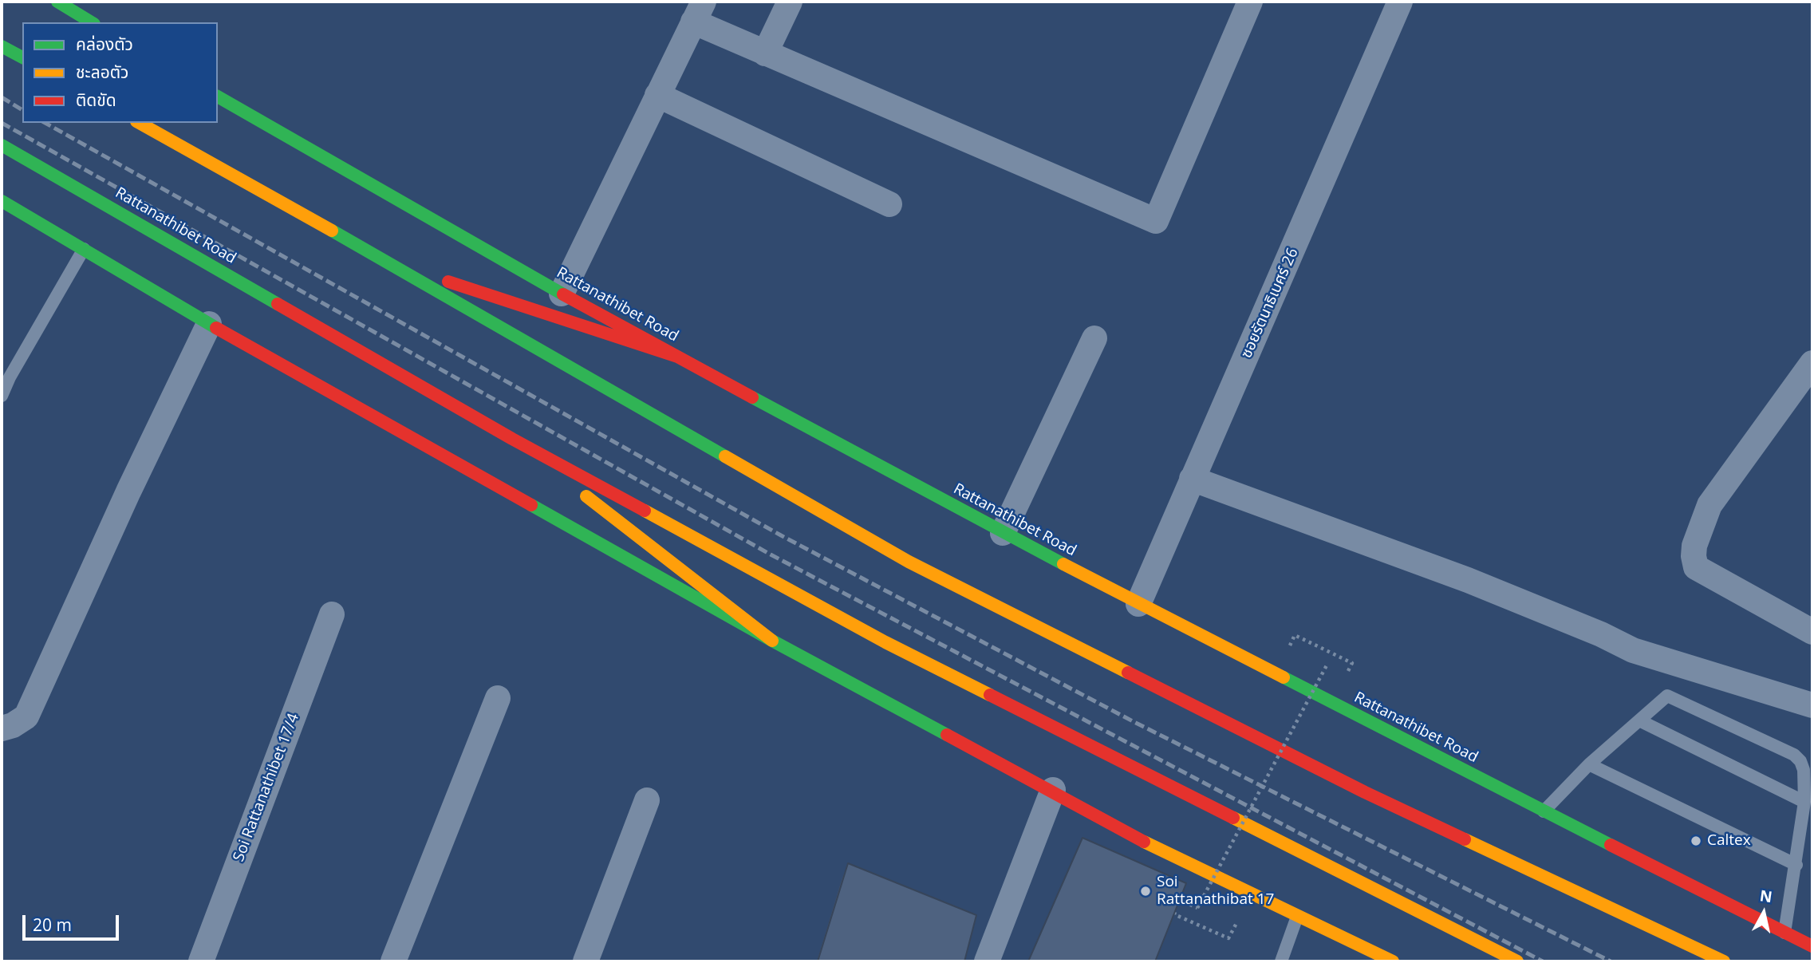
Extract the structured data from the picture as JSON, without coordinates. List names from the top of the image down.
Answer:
{
  "streets": {
    "main road": ["Rattanathibet Road"],
    "street": ["ซอยรัตนาธิเบศร์ 26", "Soi Rattanathibet 17/4"]
  },
  "crossings": [
    ["Rattanathibet Road", "ซอยรัตนาธิเบศร์ 26"]
  ],
  "places": ["Caltex", "Soi Rattanathibat 17"],
  "legend": ["คล่องตัว", "ชะลอตัว", "ติดขัด"],
  "scale_bar": "20 m",
  "north": "top"
}
